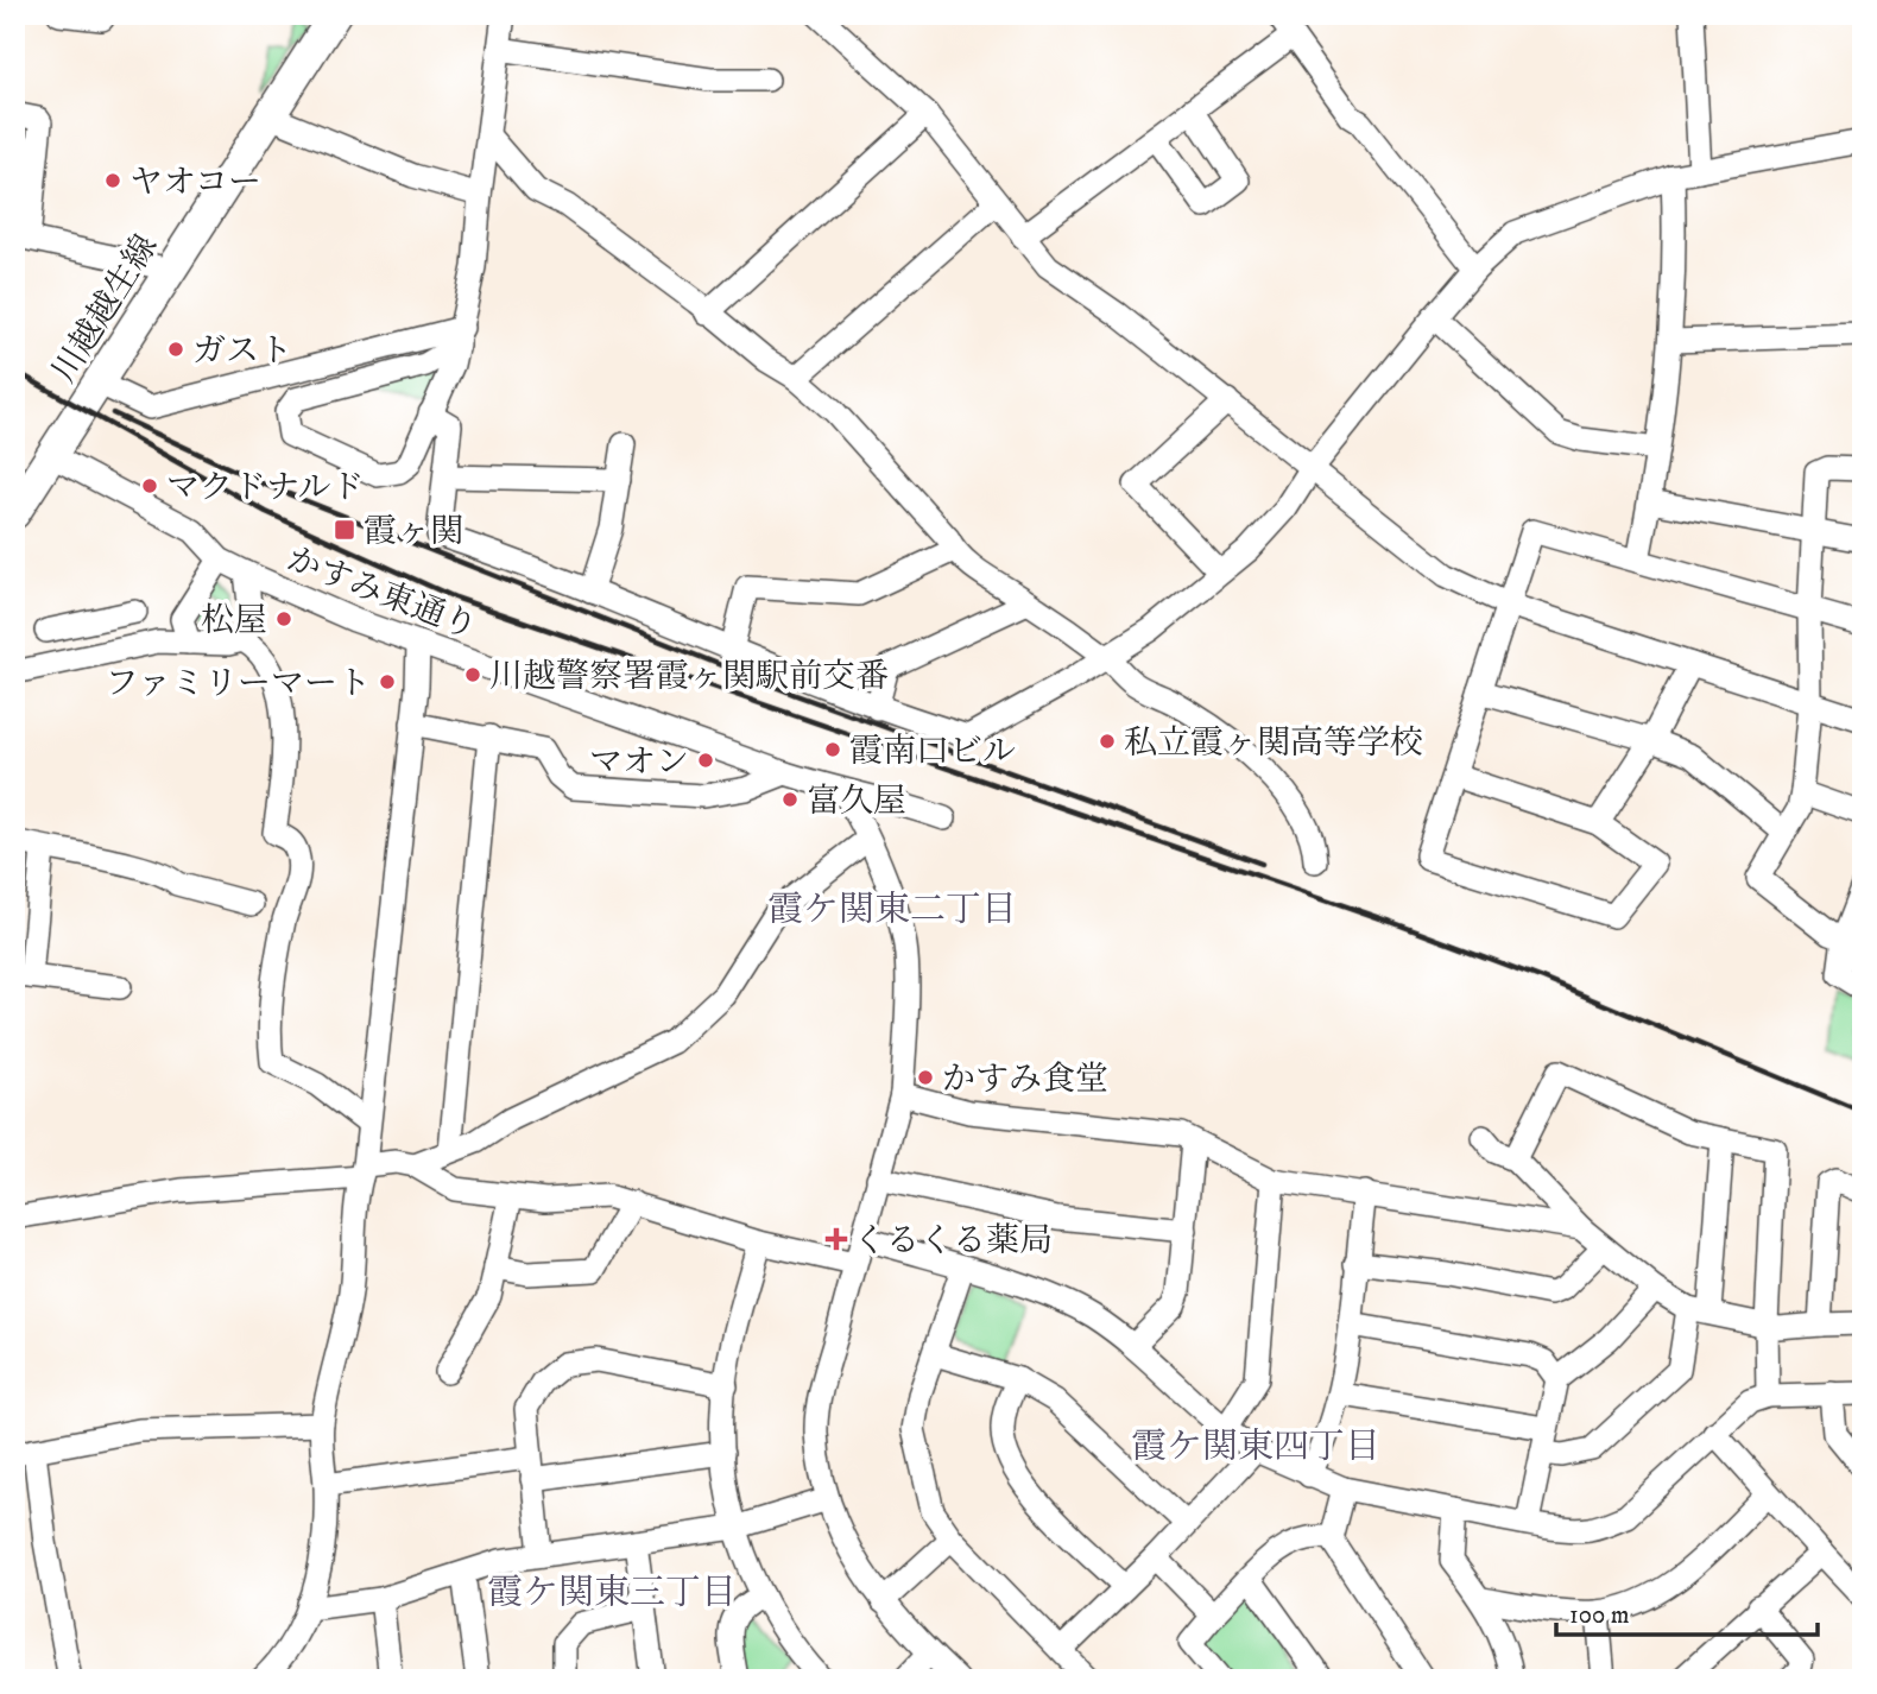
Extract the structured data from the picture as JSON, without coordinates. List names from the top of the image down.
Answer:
{
  "streets": {
    "main road": ["川越越生線"],
    "street": ["かすみ東通り"]
  },
  "crossings": [
    ["川越越生線", "かすみ東通り"]
  ],
  "districts": ["霞ケ関東二丁目", "霞ケ関東四丁目", "霞ケ関東三丁目"],
  "places": {
    "other": [
      "ヤオコー",
      "ガスト",
      "マクドナルド",
      "松屋",
      "川越警察署霞ヶ関駅前交番",
      "ファミリーマート",
      "私立霞ヶ関高等学校",
      "霞南口ビル",
      "マオン",
      "富久屋",
      "かすみ食堂"
    ],
    "transit": ["霞ヶ関"],
    "health": ["くるくる薬局"]
  },
  "scale_bar": "100 m"
}
